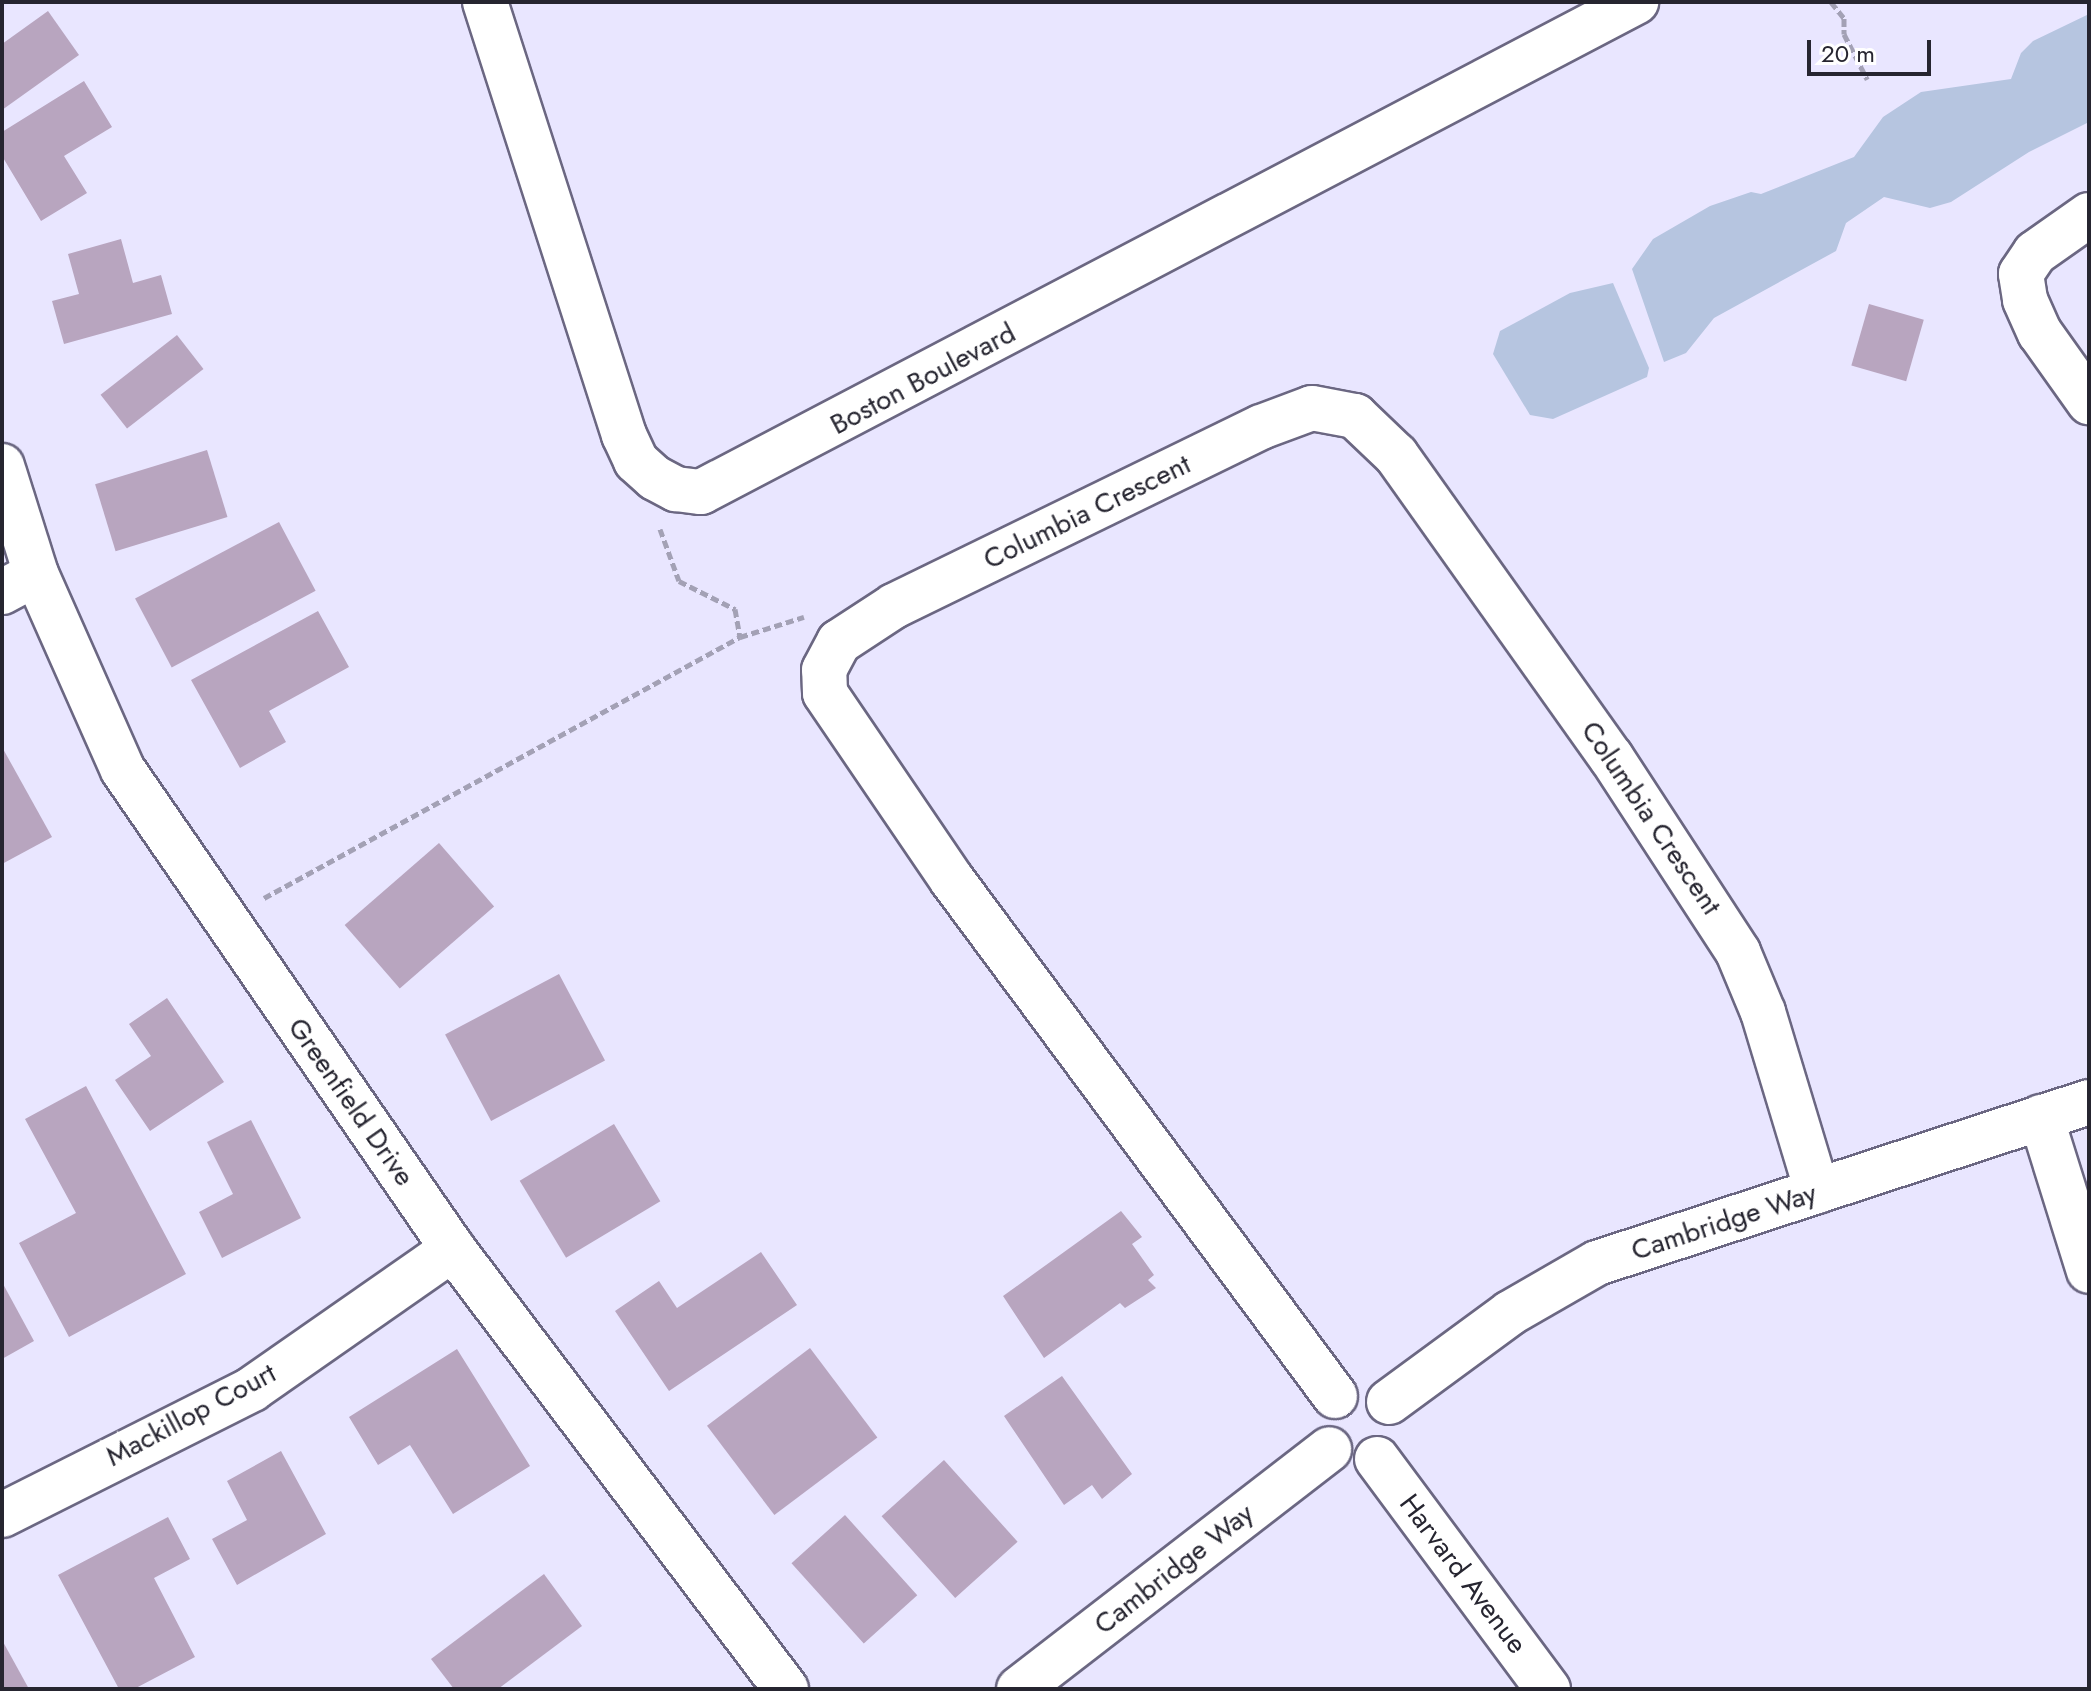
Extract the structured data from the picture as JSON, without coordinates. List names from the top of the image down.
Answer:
{
  "streets": {
    "street": [
      "Boston Boulevard",
      "Columbia Crescent",
      "Greenfield Drive",
      "Cambridge Way",
      "Mackillop Court",
      "Harvard Avenue"
    ]
  },
  "crossings": [
    ["Columbia Crescent", "Cambridge Way"],
    ["Columbia Crescent", "Harvard Avenue"],
    ["Greenfield Drive", "Mackillop Court"],
    ["Cambridge Way", "Harvard Avenue"]
  ],
  "scale_bar": "20 m"
}
